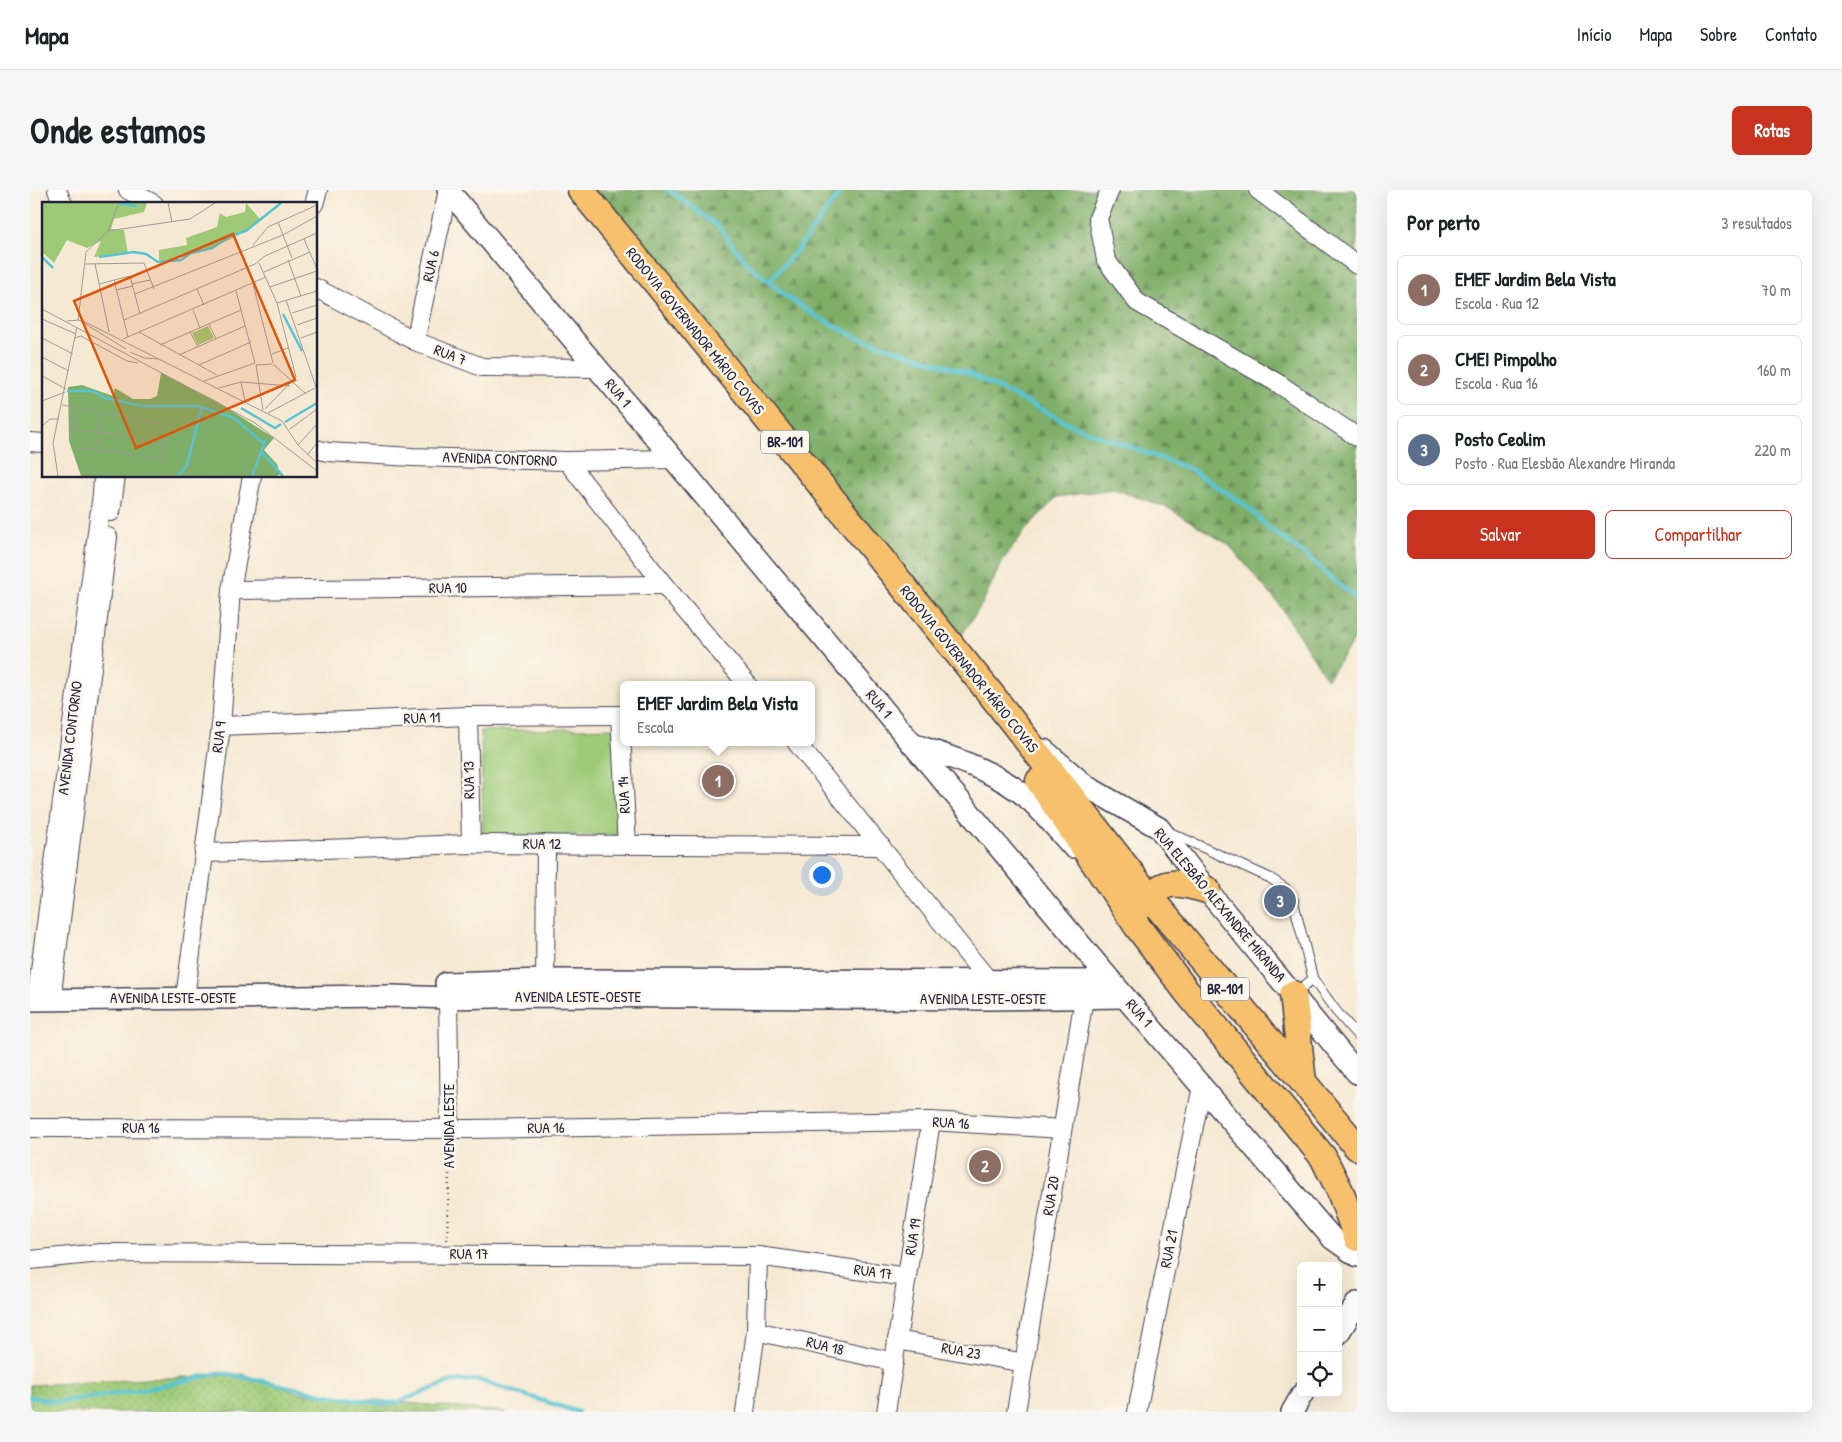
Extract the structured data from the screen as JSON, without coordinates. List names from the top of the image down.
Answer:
{
  "streets": {
    "main road": ["RODOVIA GOVERNADOR MÁRIO COVAS", "BR-101"],
    "street": [
      "RUA 6",
      "RUA 7",
      "RUA 1",
      "AVENIDA CONTORNO",
      "RUA 10",
      "RUA 11",
      "RUA 9",
      "RUA 13",
      "RUA 14",
      "RUA 12",
      "RUA ELESBÃO ALEXANDRE MIRANDA",
      "AVENIDA LESTE-OESTE",
      "RUA 16",
      "AVENIDA LESTE",
      "RUA 20",
      "RUA 19",
      "RUA 21",
      "RUA 17",
      "RUA 18",
      "RUA 23"
    ]
  },
  "crossings": [
    ["RUA 6", "RUA 7"],
    ["RUA 6", "RUA 1"],
    ["RODOVIA GOVERNADOR MÁRIO COVAS", "RUA ELESBÃO ALEXANDRE MIRANDA"],
    ["RUA 7", "RUA 1"],
    ["RUA 1", "AVENIDA CONTORNO"],
    ["RUA 1", "AVENIDA LESTE-OESTE"],
    ["RUA 1", "RUA 21"],
    ["AVENIDA CONTORNO", "AVENIDA LESTE-OESTE"],
    ["RUA 10", "RUA 9"],
    ["RUA 11", "RUA 9"],
    ["RUA 11", "RUA 13"],
    ["RUA 9", "RUA 12"],
    ["RUA 9", "AVENIDA LESTE-OESTE"],
    ["RUA 13", "RUA 12"],
    ["RUA 14", "RUA 12"],
    ["AVENIDA LESTE-OESTE", "AVENIDA LESTE"],
    ["AVENIDA LESTE-OESTE", "RUA 20"],
    ["RUA 16", "AVENIDA LESTE"],
    ["RUA 16", "RUA 20"],
    ["RUA 16", "RUA 19"],
    ["AVENIDA LESTE", "RUA 17"],
    ["RUA 20", "RUA 23"],
    ["RUA 19", "RUA 17"],
    ["RUA 19", "RUA 18"],
    ["RUA 19", "RUA 23"]
  ],
  "page": {
    "header": "Mapa",
    "nav": [
      "Início",
      "Mapa",
      "Sobre",
      "Contato"
    ],
    "buttons": [
      "Rotas",
      ["Salvar", "Compartilhar"]
    ],
    "title": "Onde estamos",
    "heading": ["Por perto", "3 resultados"],
    "list": [
      {
        "mark": "1",
        "name": "EMEF Jardim Bela Vista",
        "note": "Escola · Rua 12",
        "value": "70 m"
      },
      {
        "mark": "2",
        "name": "CMEI Pimpolho",
        "note": "Escola · Rua 16",
        "value": "160 m"
      },
      {
        "mark": "3",
        "name": "Posto Ceolim",
        "note": "Posto · Rua Elesbão Alexandre Miranda",
        "value": "220 m"
      }
    ],
    "popup": ["EMEF Jardim Bela Vista", "Escola"],
    "pins": ["1", "3", "2"],
    "map_buttons": ["+", "−"]
  }
}
